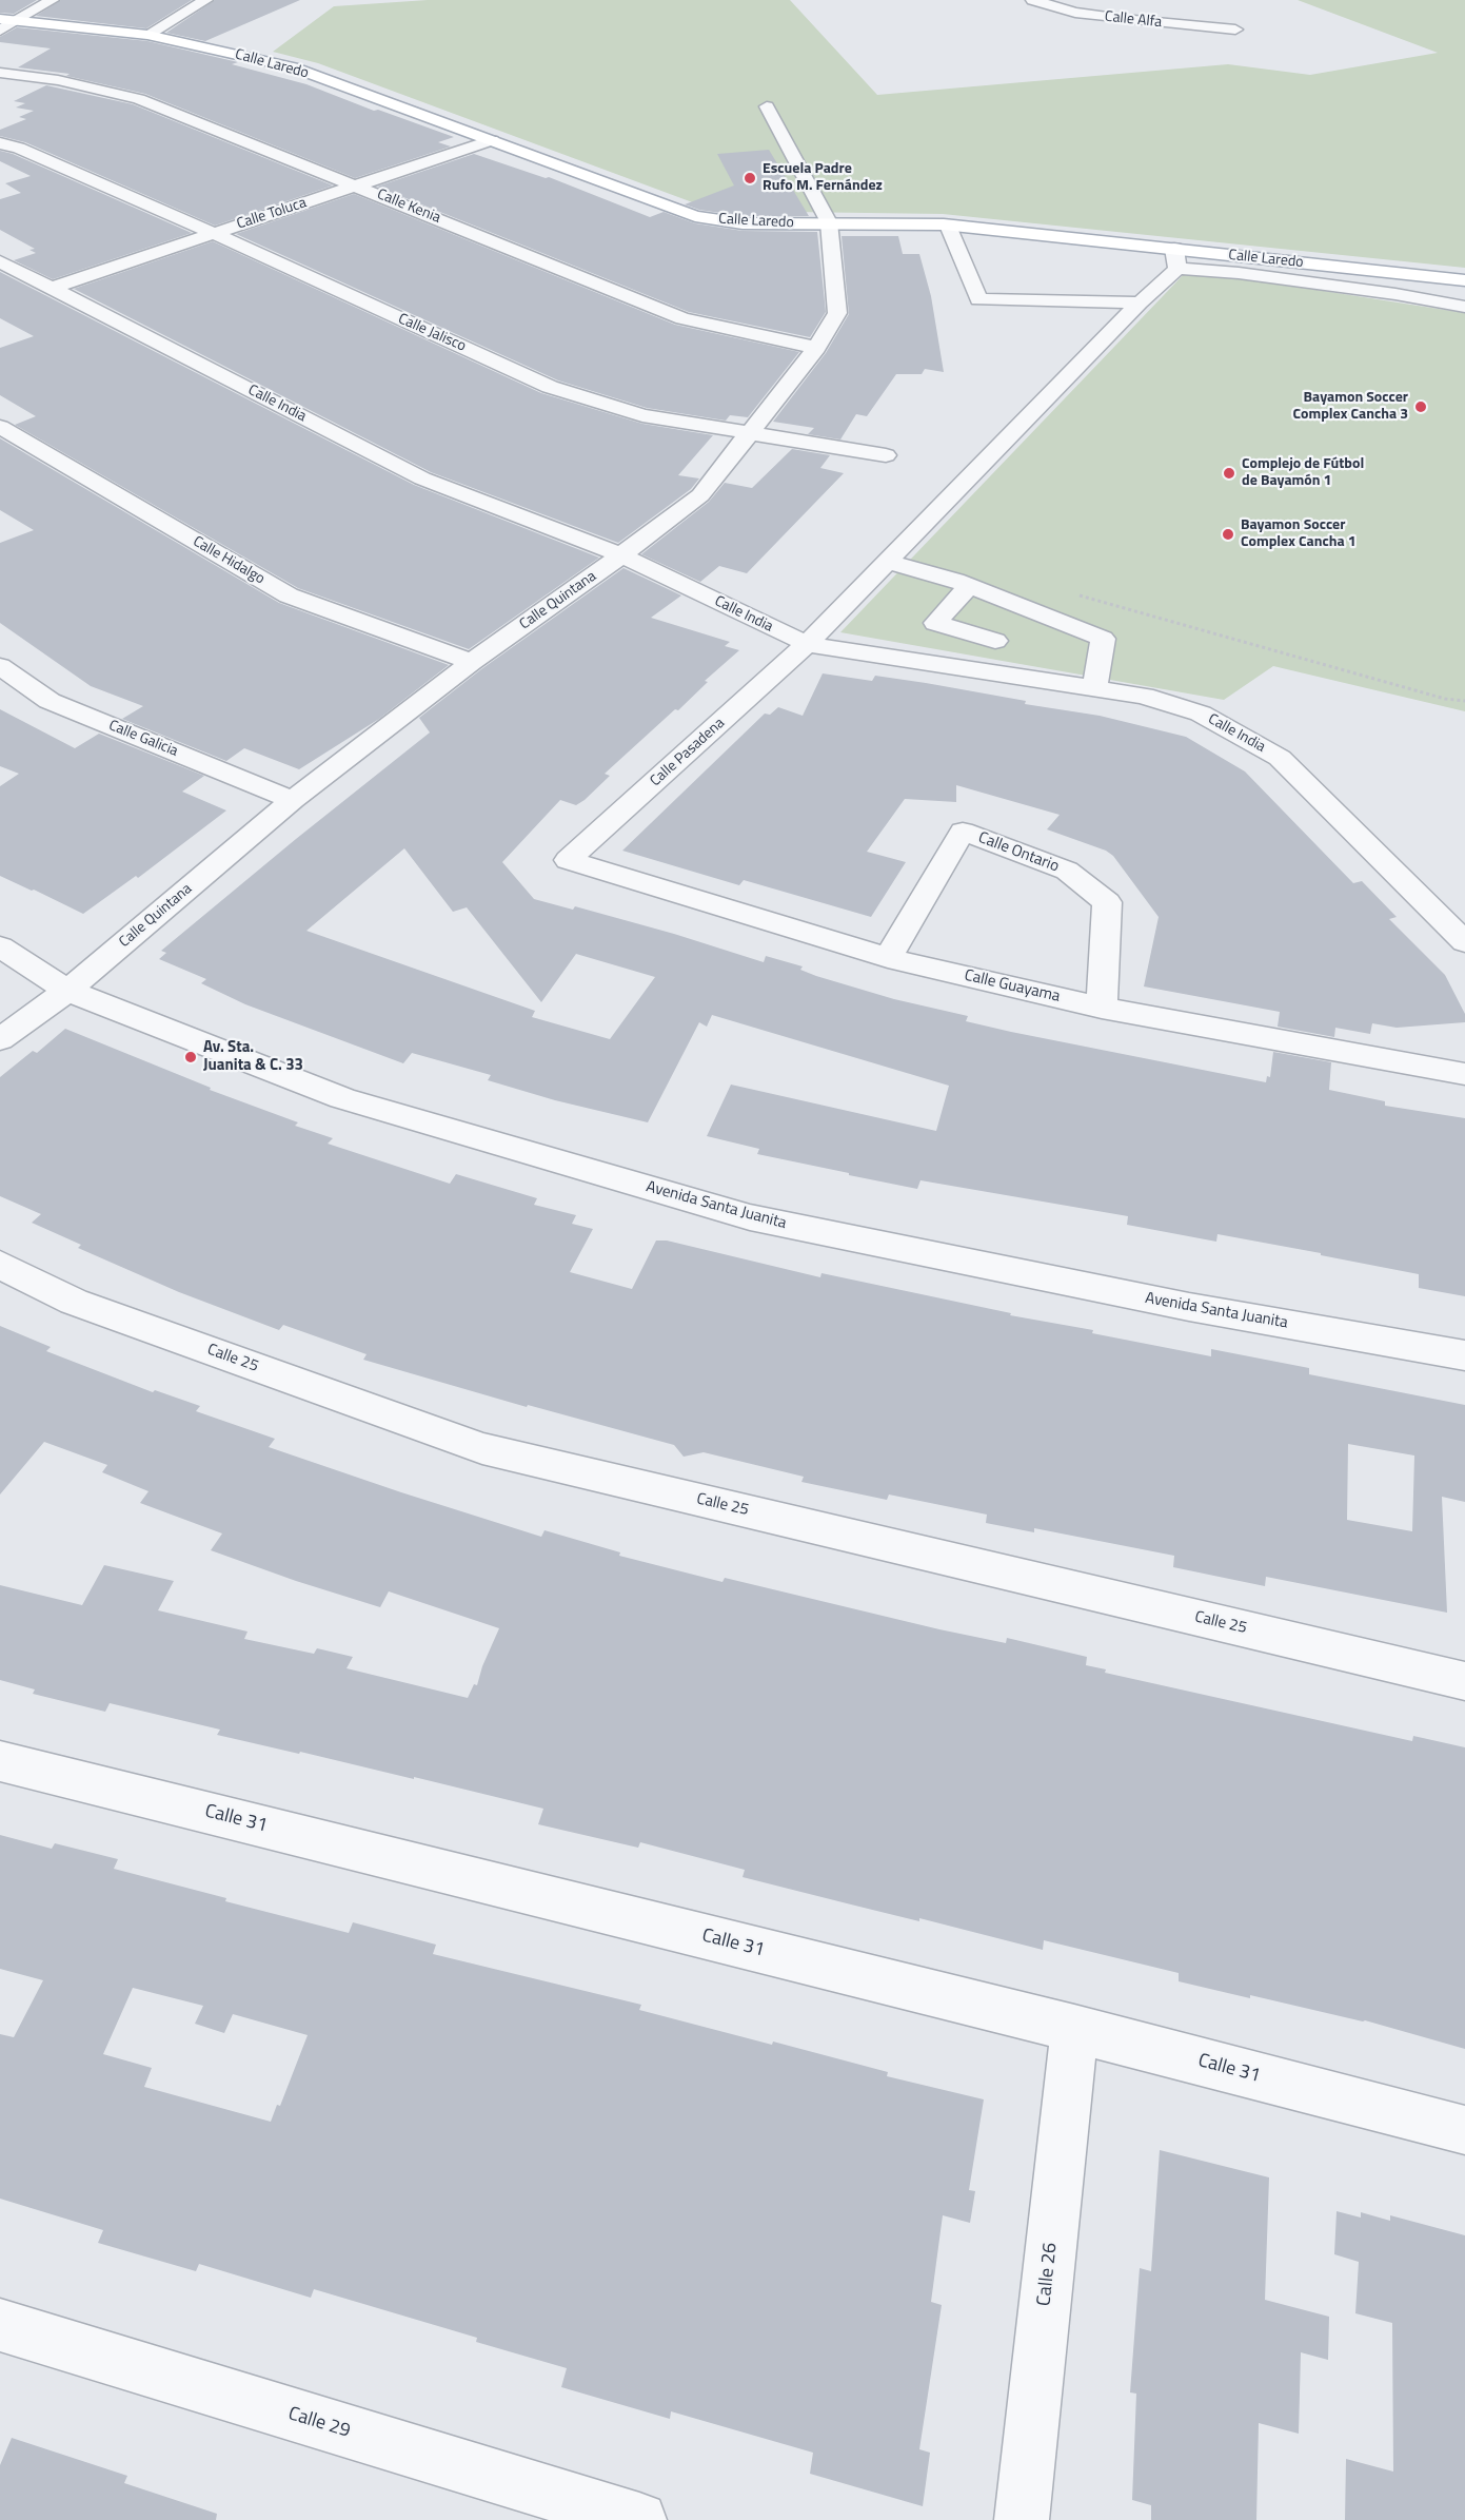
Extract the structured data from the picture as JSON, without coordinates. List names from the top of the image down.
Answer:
{
  "streets": {
    "main road": ["Calle Laredo"],
    "street": [
      "Calle Alfa",
      "Calle Kenia",
      "Calle Toluca",
      "Calle Jalisco",
      "Calle India",
      "Calle Hidalgo",
      "Calle Quintana",
      "Calle Galicia",
      "Calle Pasadena",
      "Calle Ontario",
      "Calle Guayama",
      "Avenida Santa Juanita",
      "Calle 25",
      "Calle 31",
      "Calle 26",
      "Calle 29"
    ]
  },
  "crossings": [
    ["Calle Laredo", "Calle Toluca"],
    ["Calle Laredo", "Calle Quintana"],
    ["Calle Laredo", "Calle Pasadena"],
    ["Calle Kenia", "Calle Toluca"],
    ["Calle Kenia", "Calle Quintana"],
    ["Calle Toluca", "Calle Jalisco"],
    ["Calle Toluca", "Calle India"],
    ["Calle Jalisco", "Calle Quintana"],
    ["Calle India", "Calle Quintana"],
    ["Calle India", "Calle Pasadena"],
    ["Calle Hidalgo", "Calle Quintana"],
    ["Calle Quintana", "Calle Galicia"],
    ["Calle Quintana", "Avenida Santa Juanita"],
    ["Calle Pasadena", "Calle Guayama"],
    ["Calle Ontario", "Calle Guayama"],
    ["Calle 31", "Calle 26"]
  ],
  "places": [
    "Escuela Padre Rufo M. Fernández",
    "Bayamon Soccer Complex Cancha 3",
    "Complejo de Fútbol de Bayamón 1",
    "Bayamon Soccer Complex Cancha 1",
    "Av. Sta. Juanita & C. 33"
  ]
}
